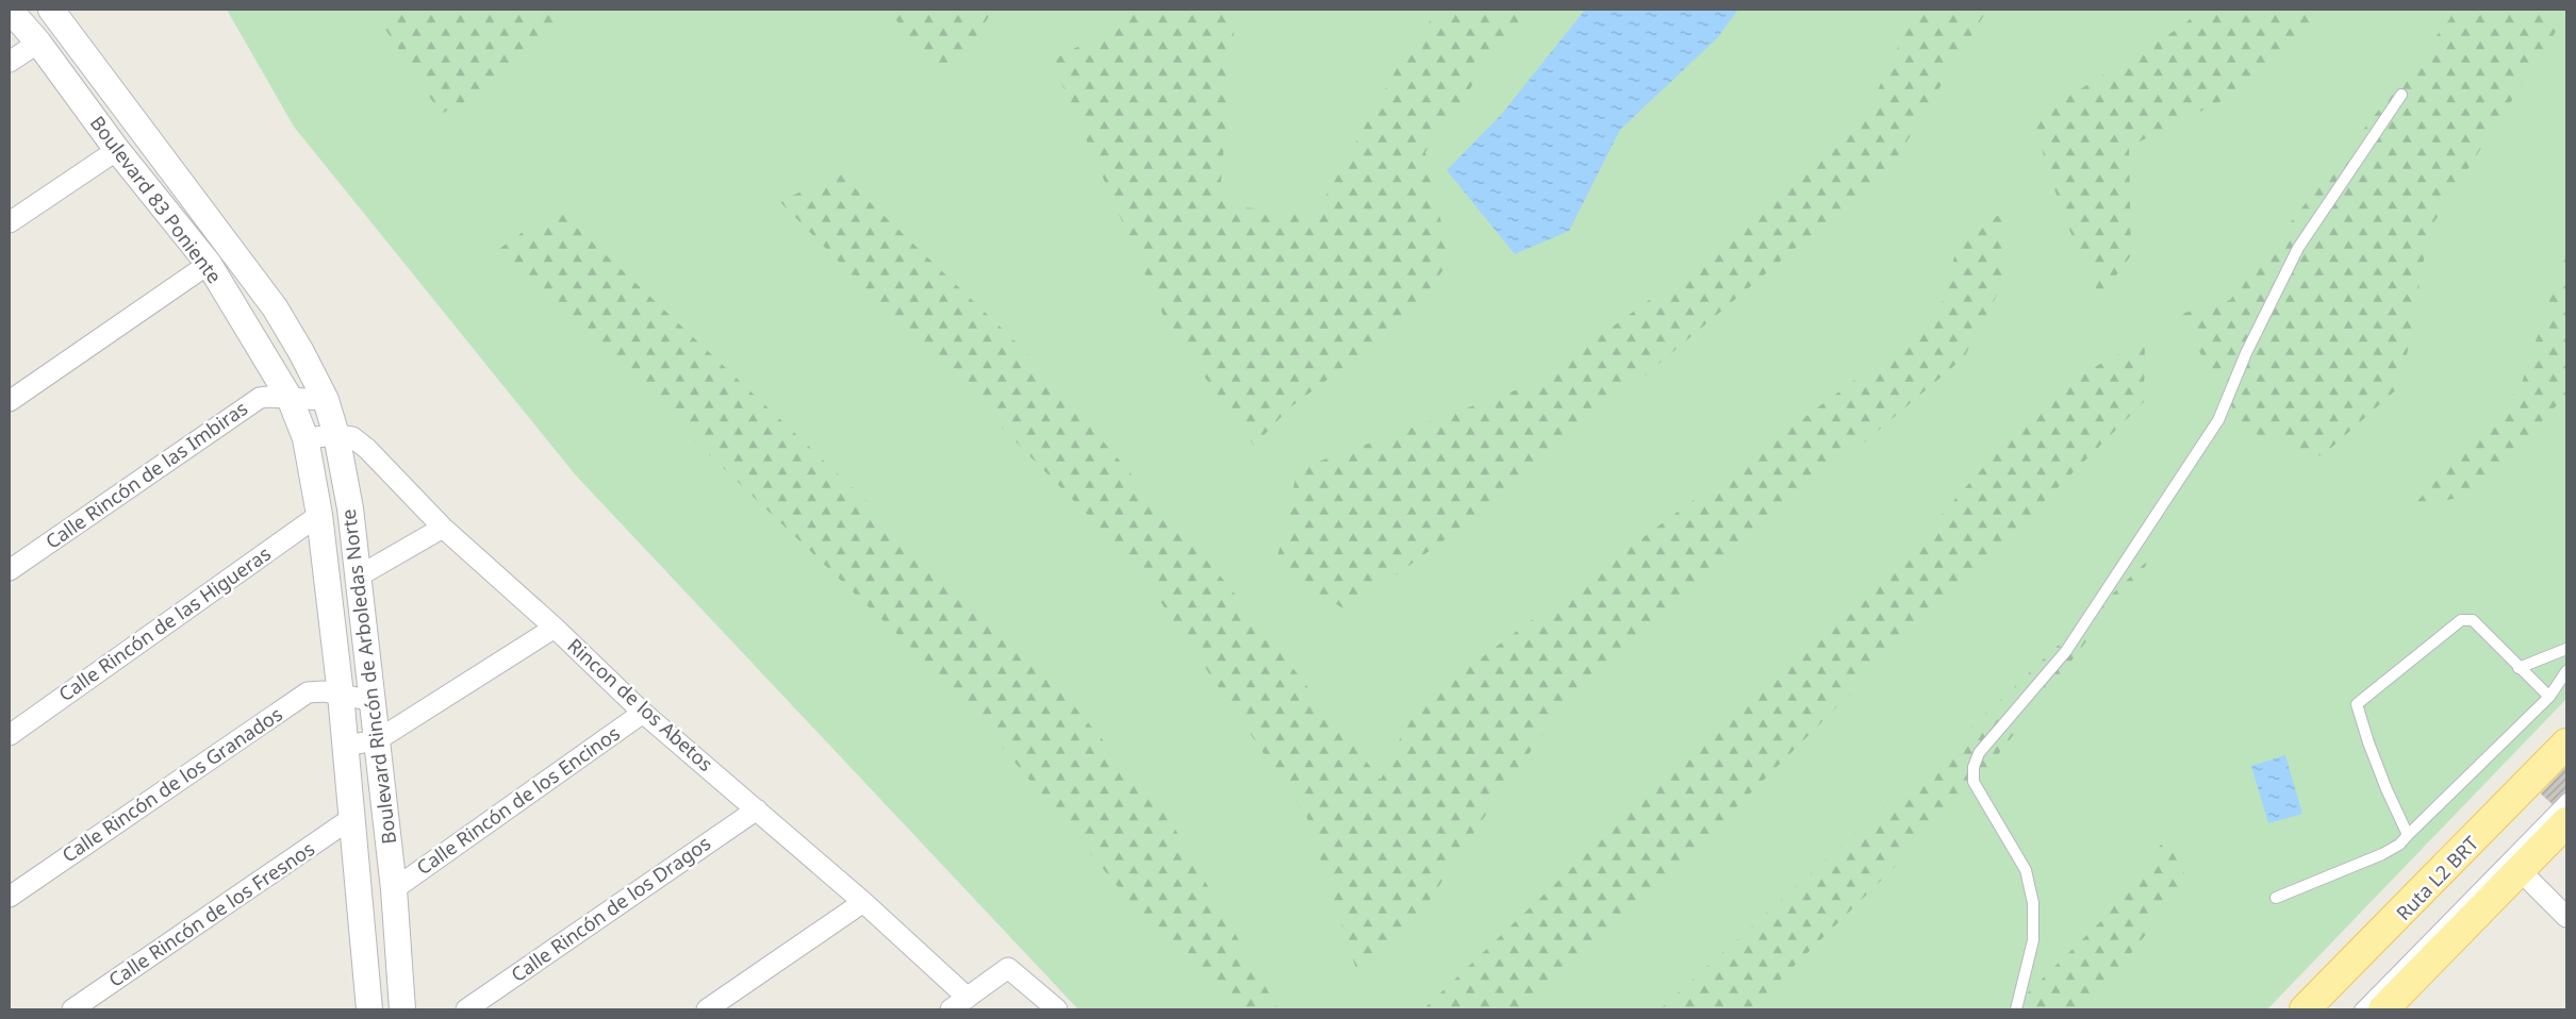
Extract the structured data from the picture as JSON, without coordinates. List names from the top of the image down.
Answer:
{
  "streets": {
    "street": [
      "Boulevard 83 Poniente",
      "Calle Rincón de las Imbiras",
      "Calle Rincón de las Higueras",
      "Boulevard Rincón de Arboledas Norte",
      "Rincon de los Abetos",
      "Calle Rincón de los Granados",
      "Calle Rincón de los Encinos",
      "Calle Rincón de los Dragos",
      "Calle Rincón de los Fresnos"
    ],
    "lane": ["Ruta L2 BRT"]
  },
  "crossings": [
    ["Boulevard 83 Poniente", "Calle Rincón de las Imbiras"],
    ["Boulevard 83 Poniente", "Boulevard Rincón de Arboledas Norte"],
    ["Calle Rincón de las Imbiras", "Boulevard Rincón de Arboledas Norte"],
    ["Calle Rincón de las Higueras", "Boulevard Rincón de Arboledas Norte"],
    ["Boulevard Rincón de Arboledas Norte", "Rincon de los Abetos"],
    ["Boulevard Rincón de Arboledas Norte", "Calle Rincón de los Granados"],
    ["Boulevard Rincón de Arboledas Norte", "Calle Rincón de los Encinos"],
    ["Boulevard Rincón de Arboledas Norte", "Calle Rincón de los Fresnos"],
    ["Rincon de los Abetos", "Calle Rincón de los Encinos"],
    ["Rincon de los Abetos", "Calle Rincón de los Dragos"]
  ]
}
